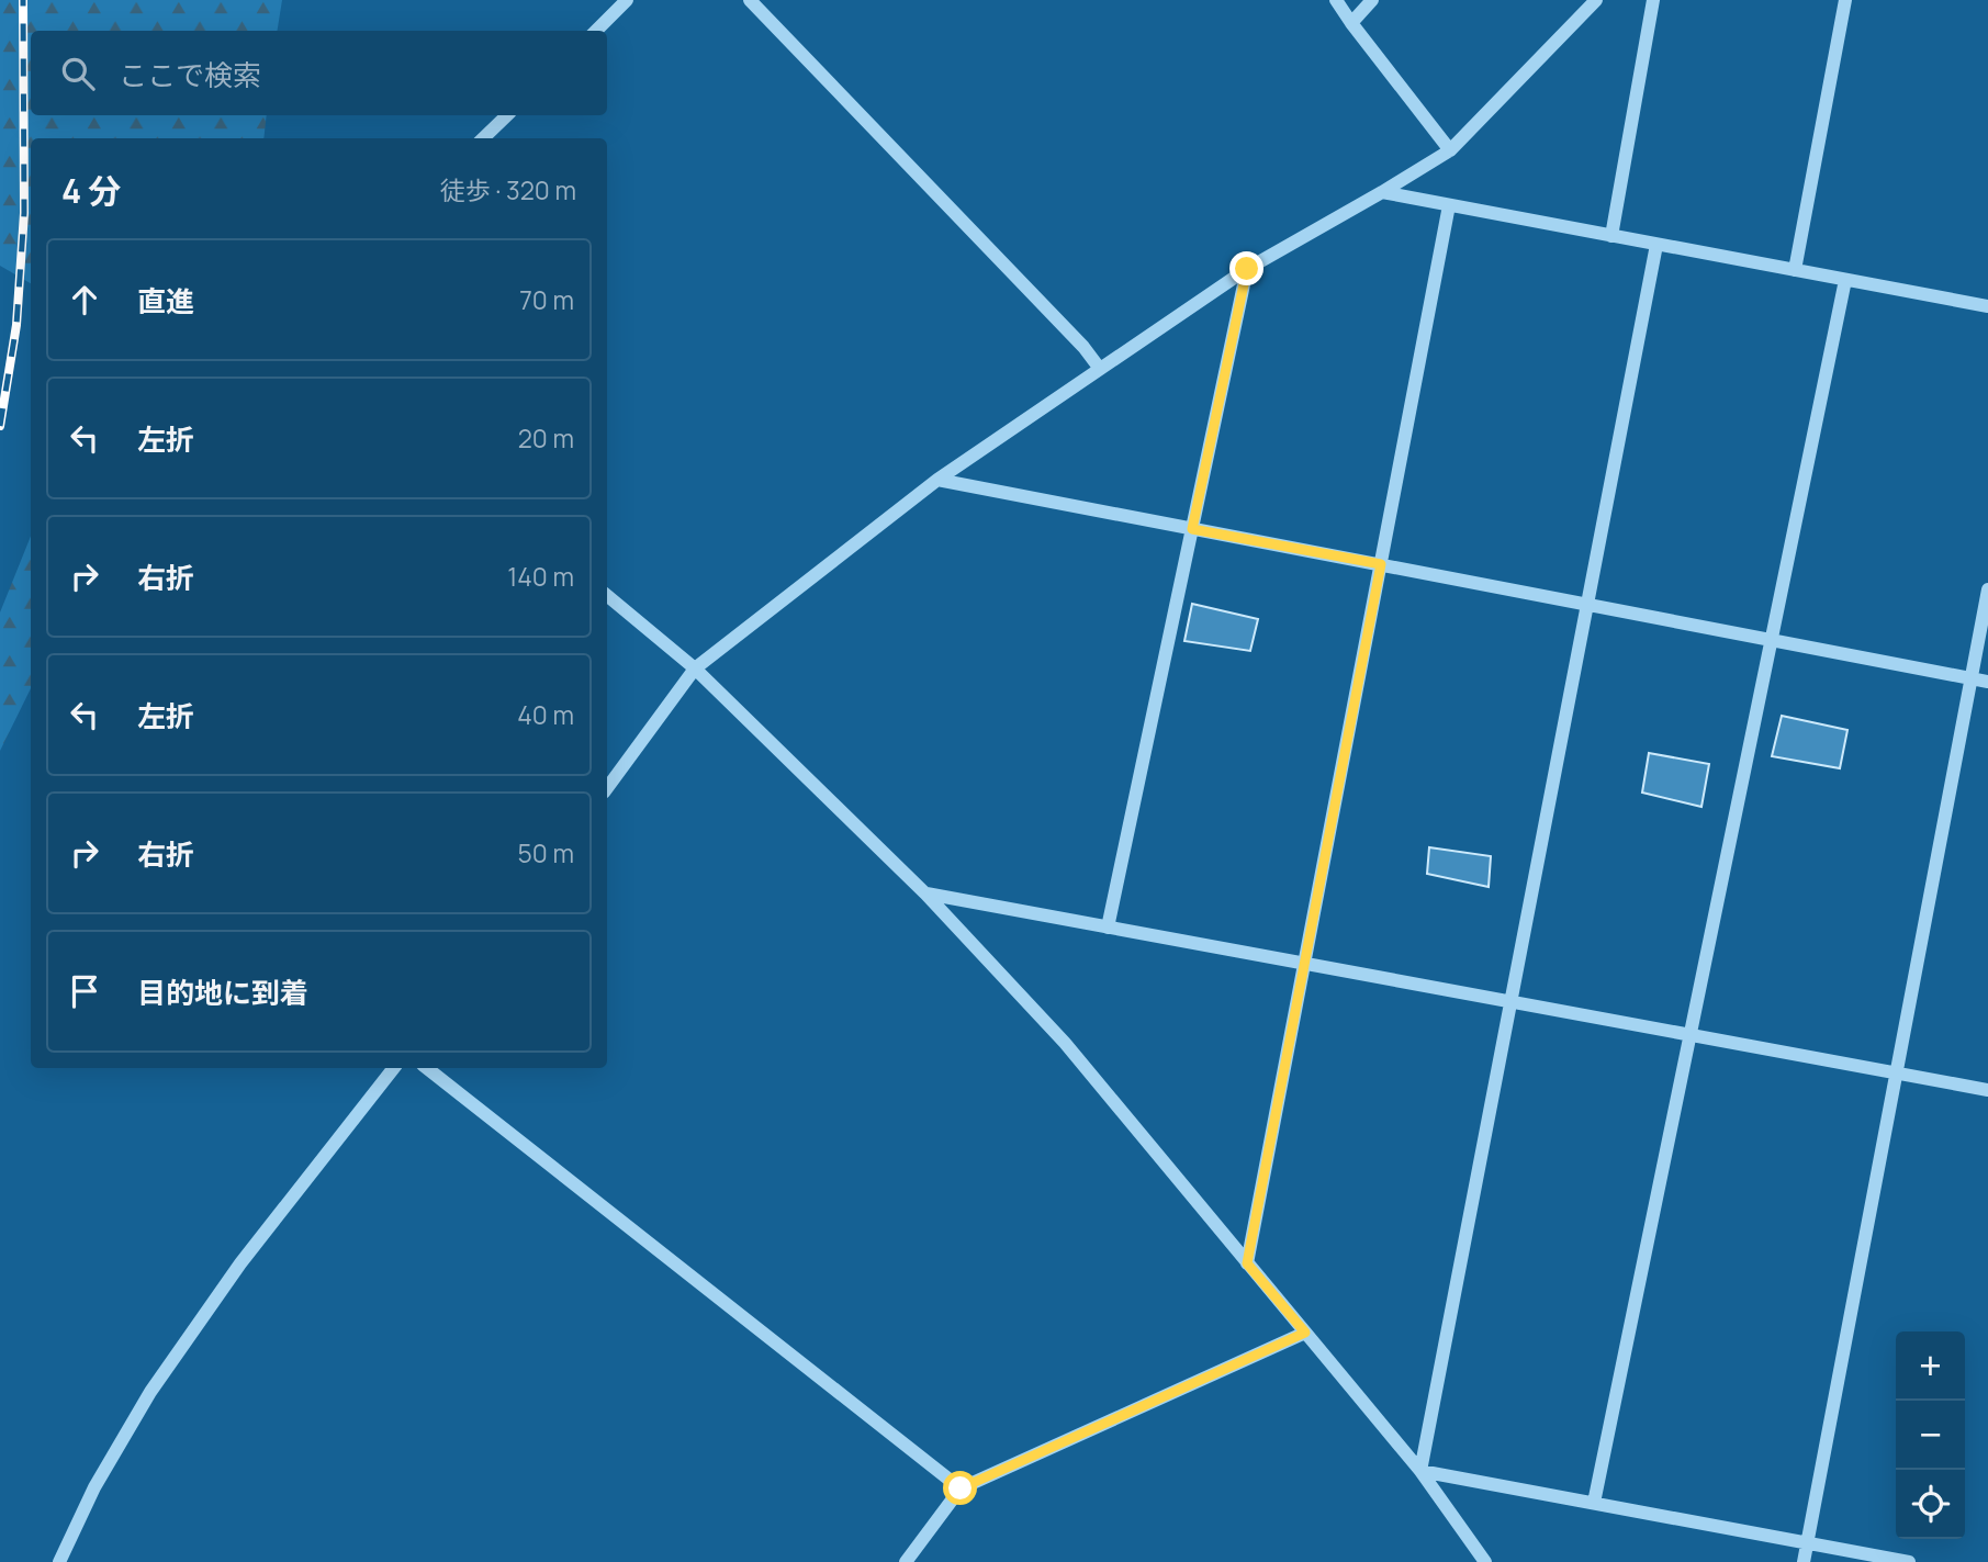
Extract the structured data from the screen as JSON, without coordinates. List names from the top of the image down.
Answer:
{
  "page": {
    "search": "ここで検索",
    "heading": ["4 分", "徒歩 · 320 m"],
    "list": [
      ["直進", "70 m"],
      ["左折", "20 m"],
      ["右折", "140 m"],
      ["左折", "40 m"],
      ["右折", "50 m"],
      "目的地に到着"
    ],
    "map_buttons": ["+", "−"]
  }
}
